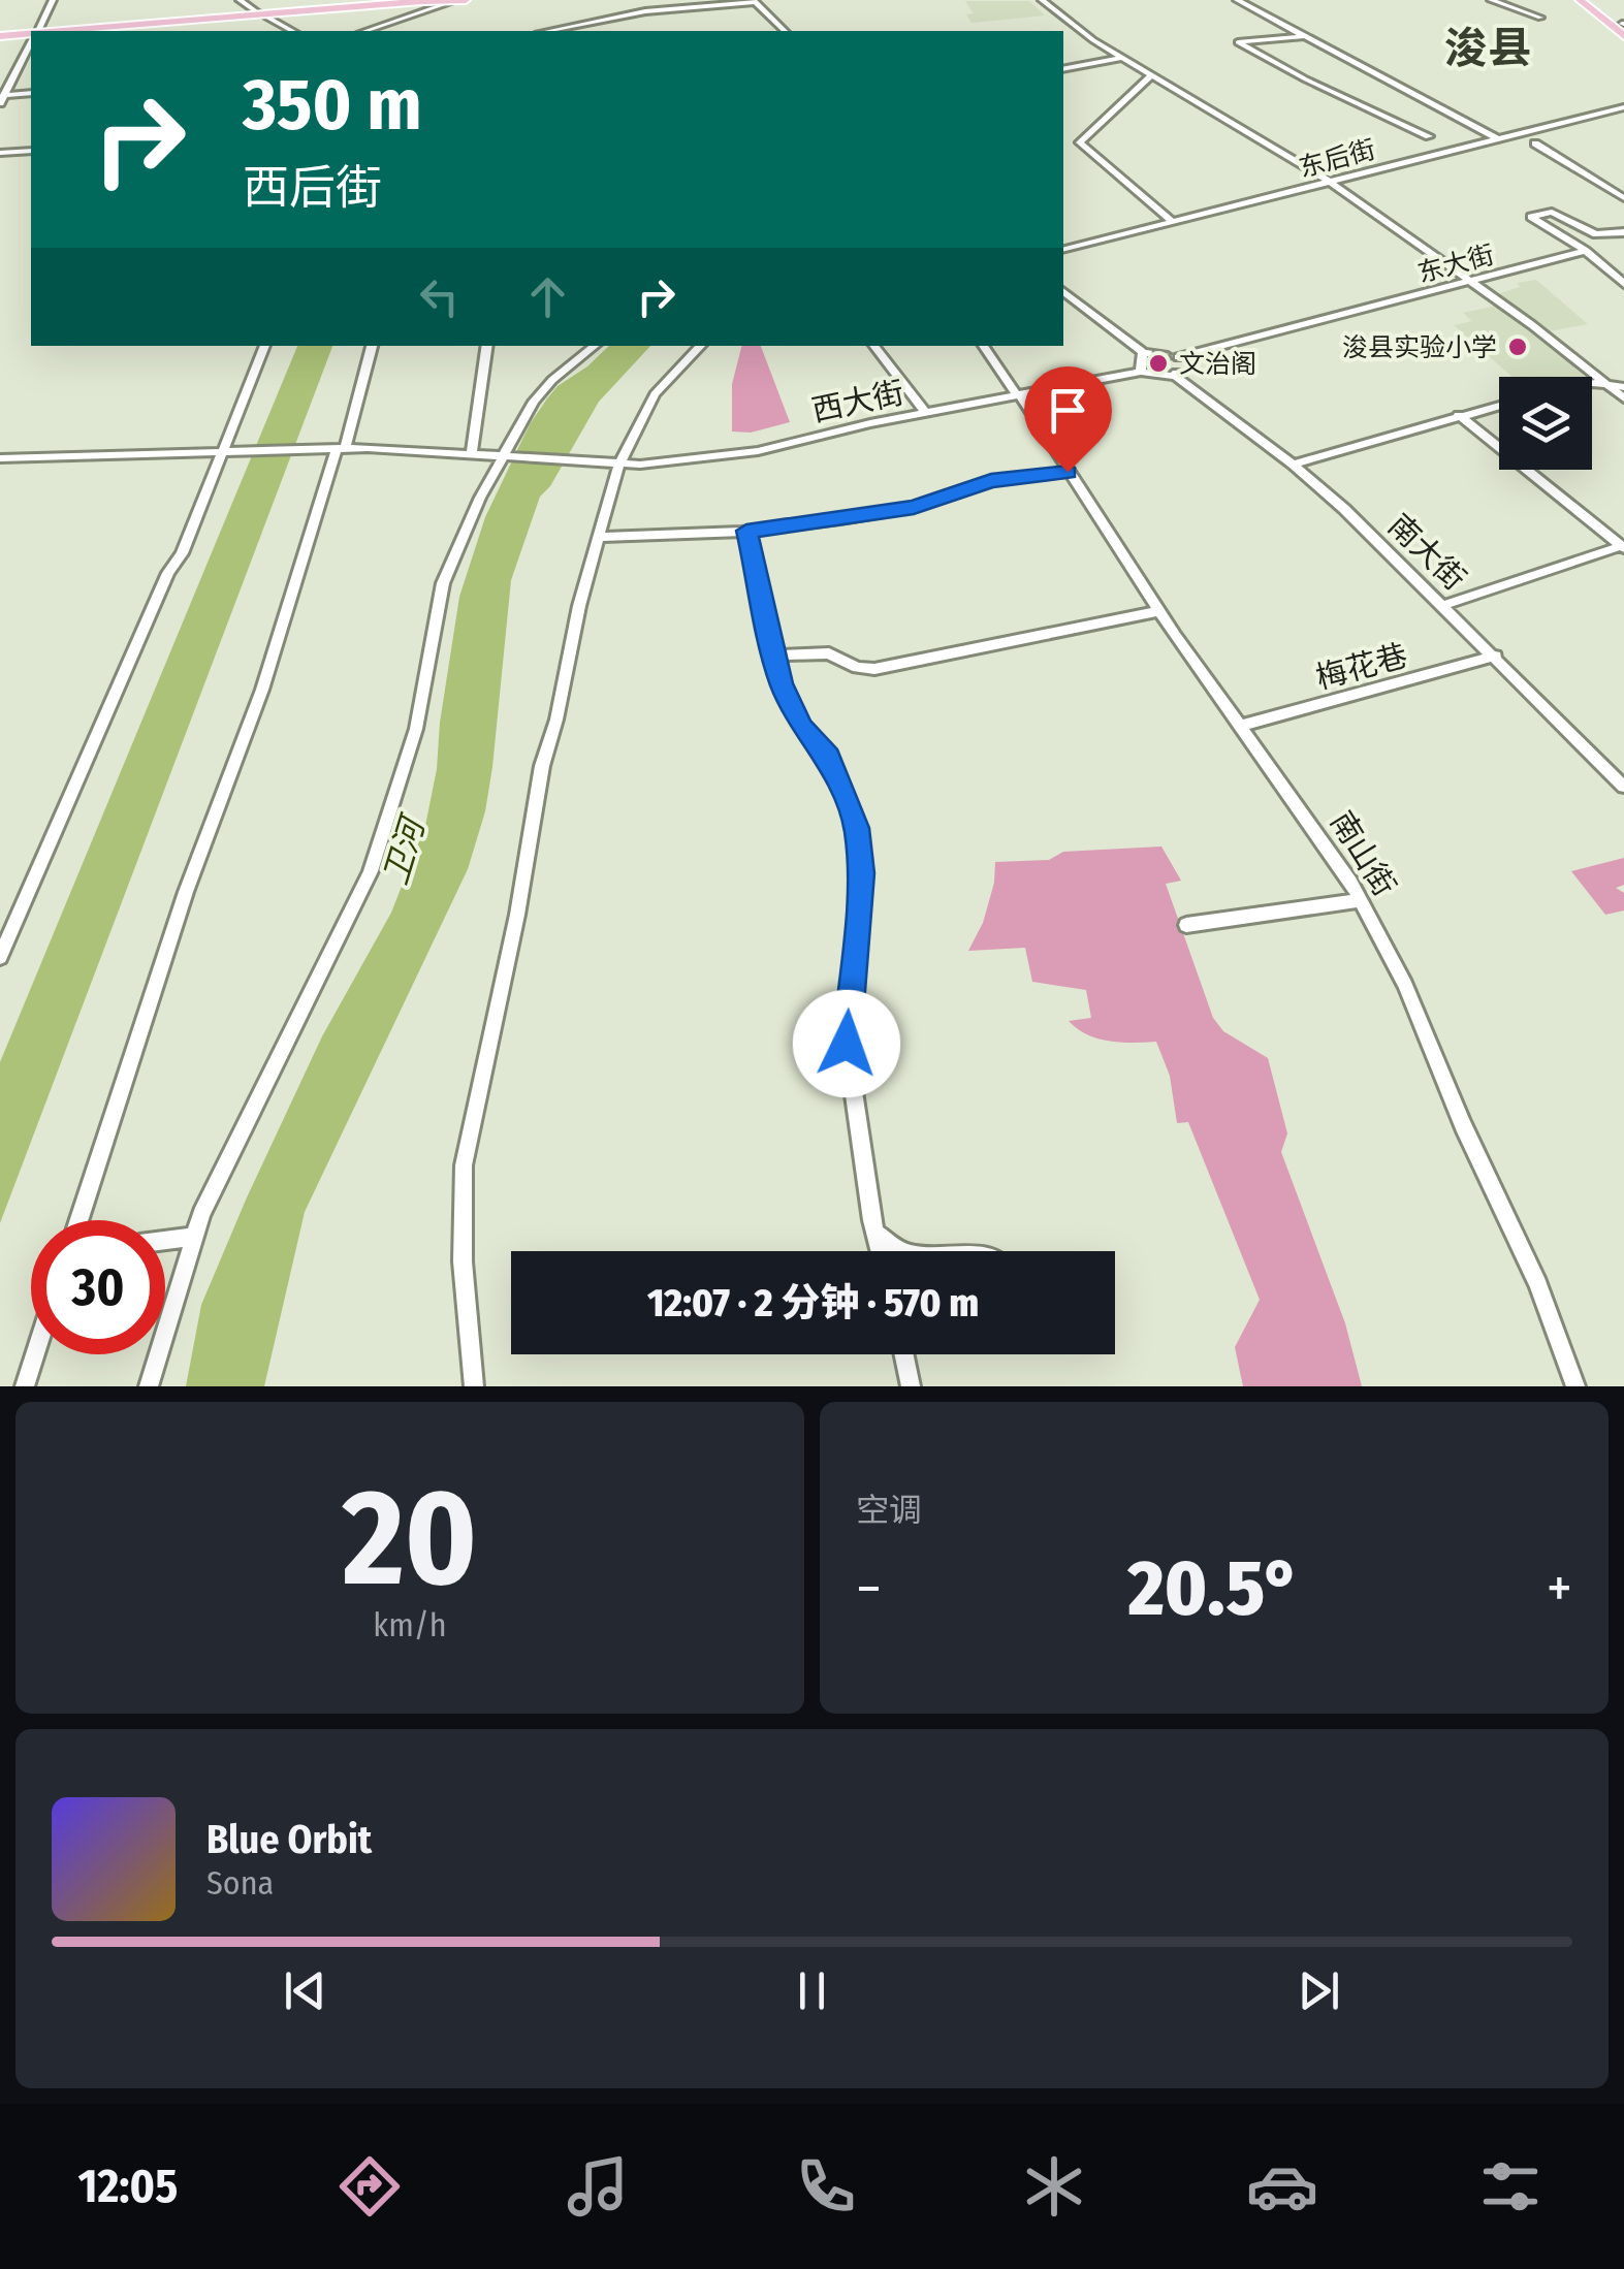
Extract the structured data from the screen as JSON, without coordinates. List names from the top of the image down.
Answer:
{
  "streets": {
    "street": [
      "东后街",
      "东大街",
      "西大街",
      "南大街",
      "梅花巷",
      "南山街"
    ]
  },
  "crossings": [
    ["西大街", "南大街"],
    ["西大街", "南山街"],
    ["南大街", "梅花巷"],
    ["梅花巷", "南山街"]
  ],
  "districts": ["浚县"],
  "water": ["卫河"],
  "places": ["浚县实验小学", "文治阁"],
  "page": {
    "turn": ["350 m", "西后街"],
    "limit": "30",
    "trip": "12:07 · 2 分钟 · 570 m",
    "tile": [
      ["20", "km/h"],
      "空调"
    ],
    "heat": ["−", "20.5°", "+"],
    "song": ["Blue Orbit", "Sona"],
    "tabs": "12:05"
  }
}
